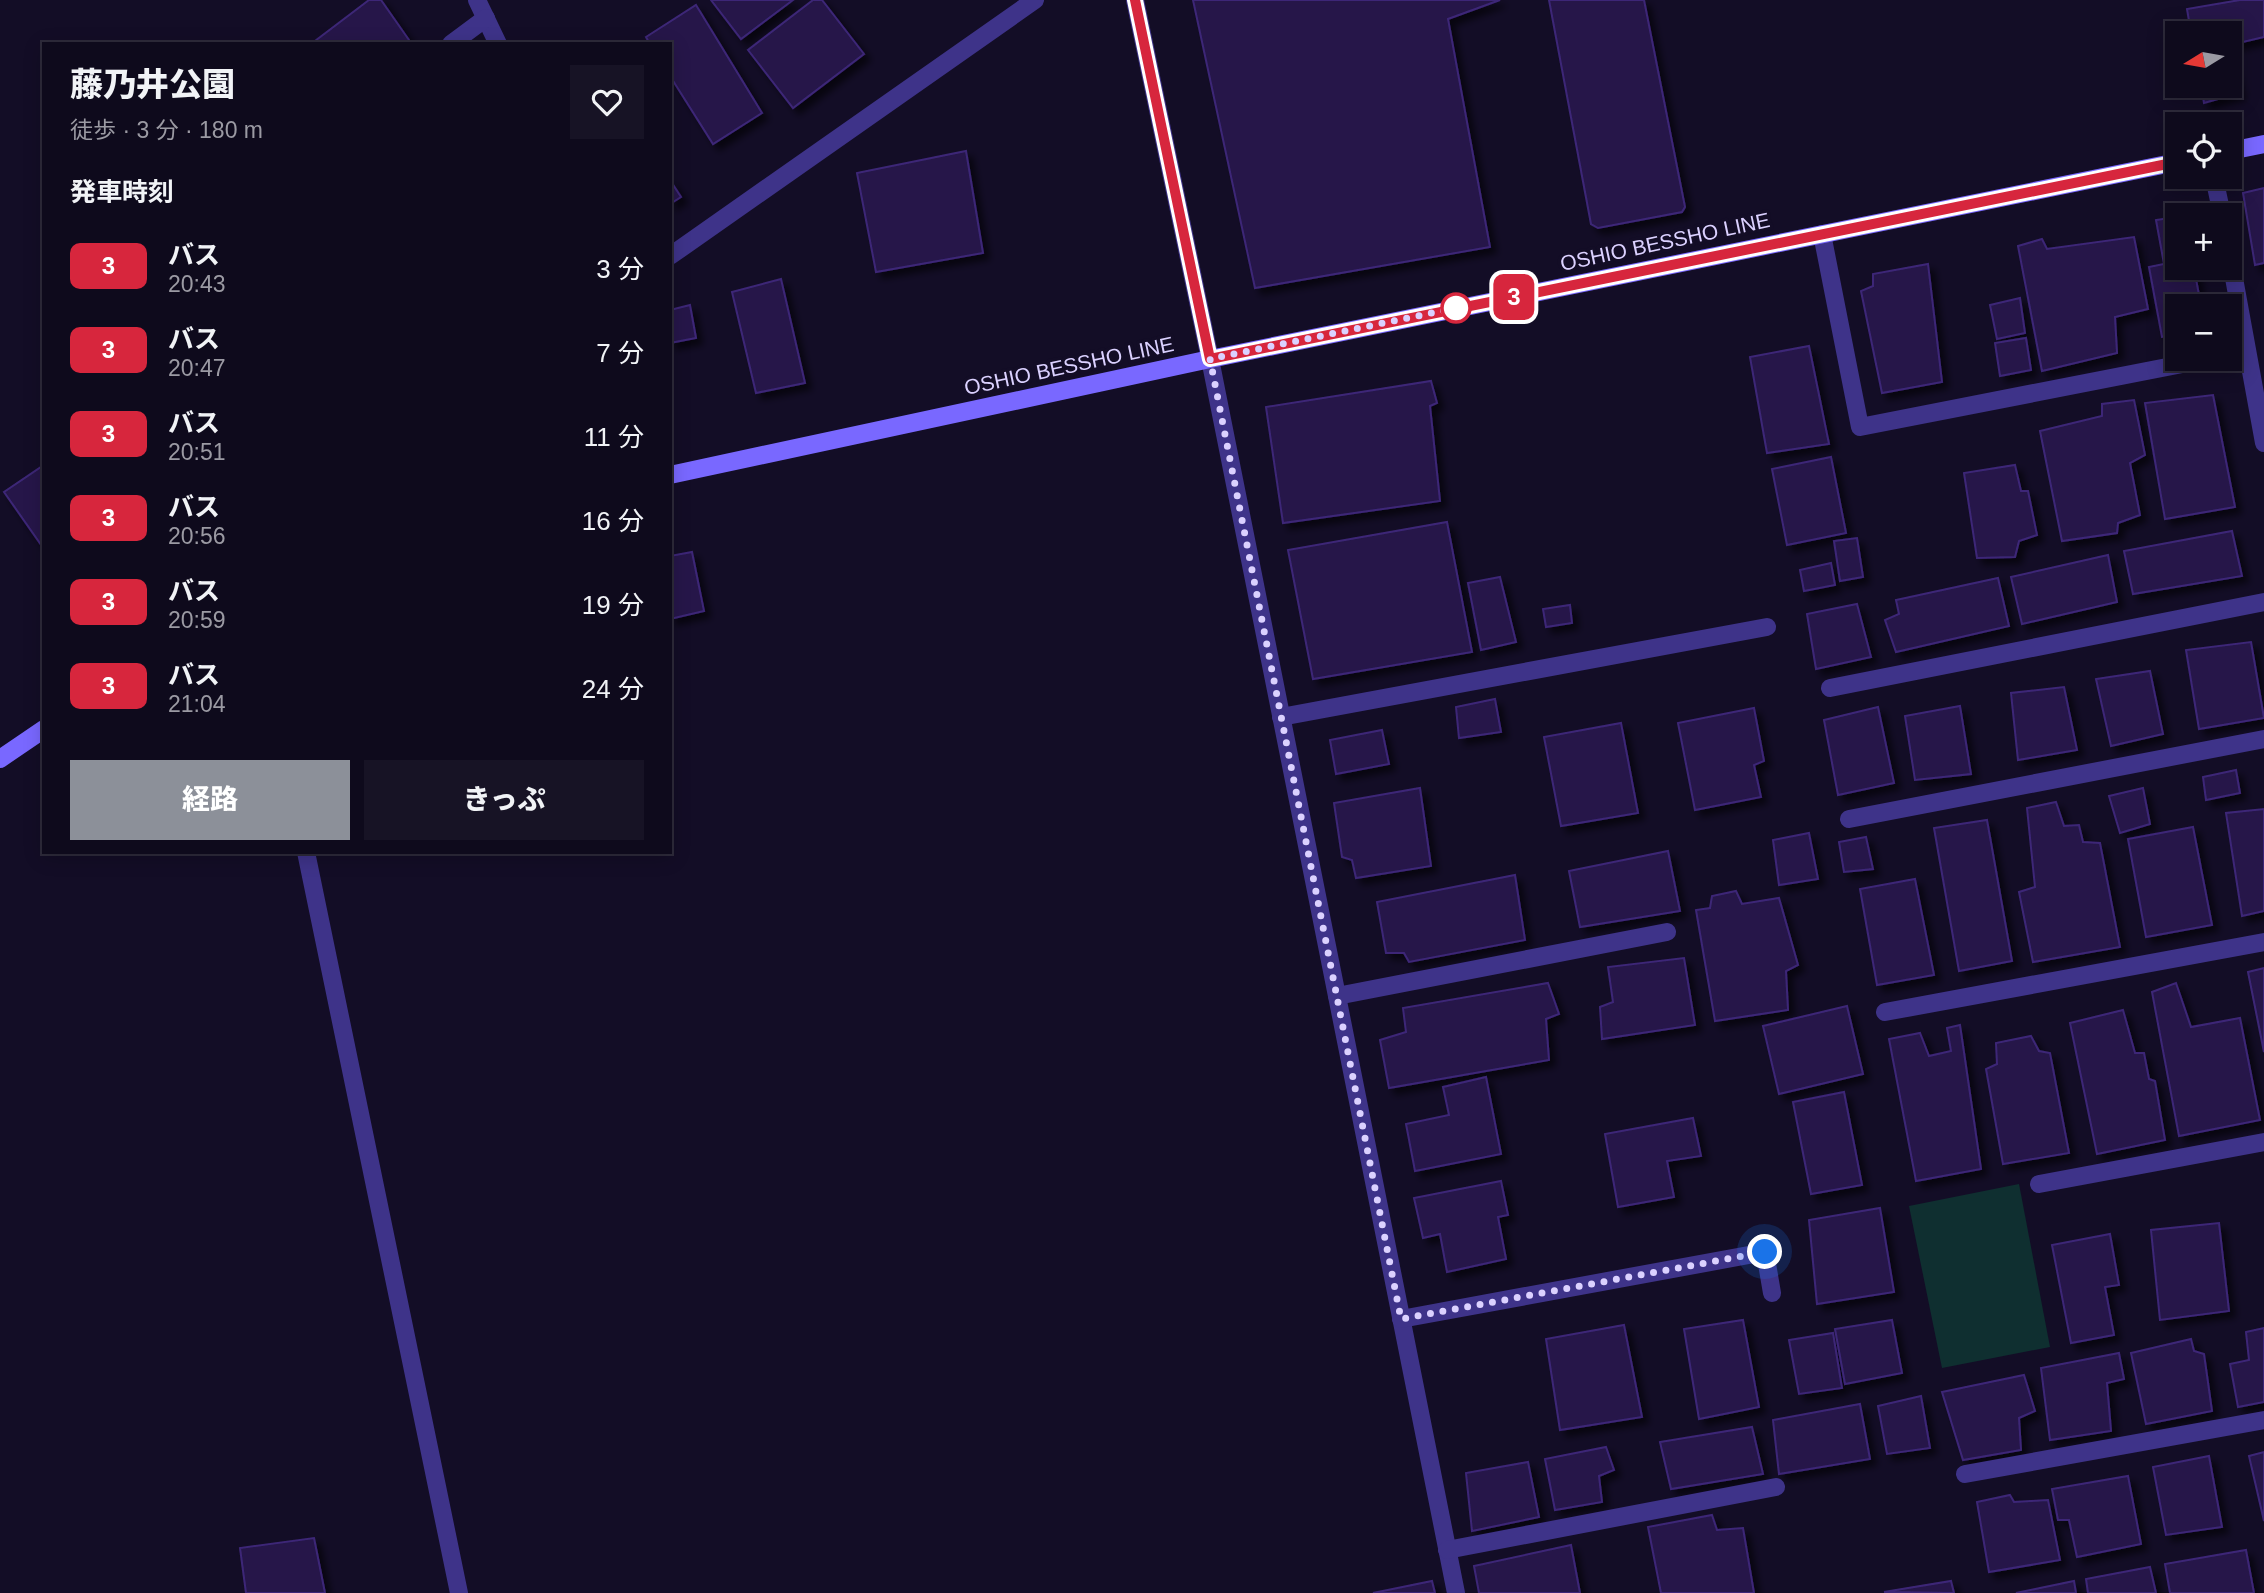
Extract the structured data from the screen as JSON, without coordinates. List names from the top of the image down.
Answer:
{
  "streets": {
    "main road": ["OSHIO BESSHO LINE"]
  },
  "lines": ["bus line 3"],
  "north": "left",
  "page": {
    "on_map": "3",
    "map_buttons": ["+", "−"],
    "heading": [
      ["藤乃井公園", "徒歩 · 3 分 · 180 m"],
      "発車時刻"
    ],
    "list": [
      {
        "mark": "3",
        "name": "バス",
        "note": "20:43",
        "value": "3 分"
      },
      {
        "mark": "3",
        "name": "バス",
        "note": "20:47",
        "value": "7 分"
      },
      {
        "mark": "3",
        "name": "バス",
        "note": "20:51",
        "value": "11 分"
      },
      {
        "mark": "3",
        "name": "バス",
        "note": "20:56",
        "value": "16 分"
      },
      {
        "mark": "3",
        "name": "バス",
        "note": "20:59",
        "value": "19 分"
      },
      {
        "mark": "3",
        "name": "バス",
        "note": "21:04",
        "value": "24 分"
      }
    ],
    "buttons": ["経路", "きっぷ"]
  }
}
